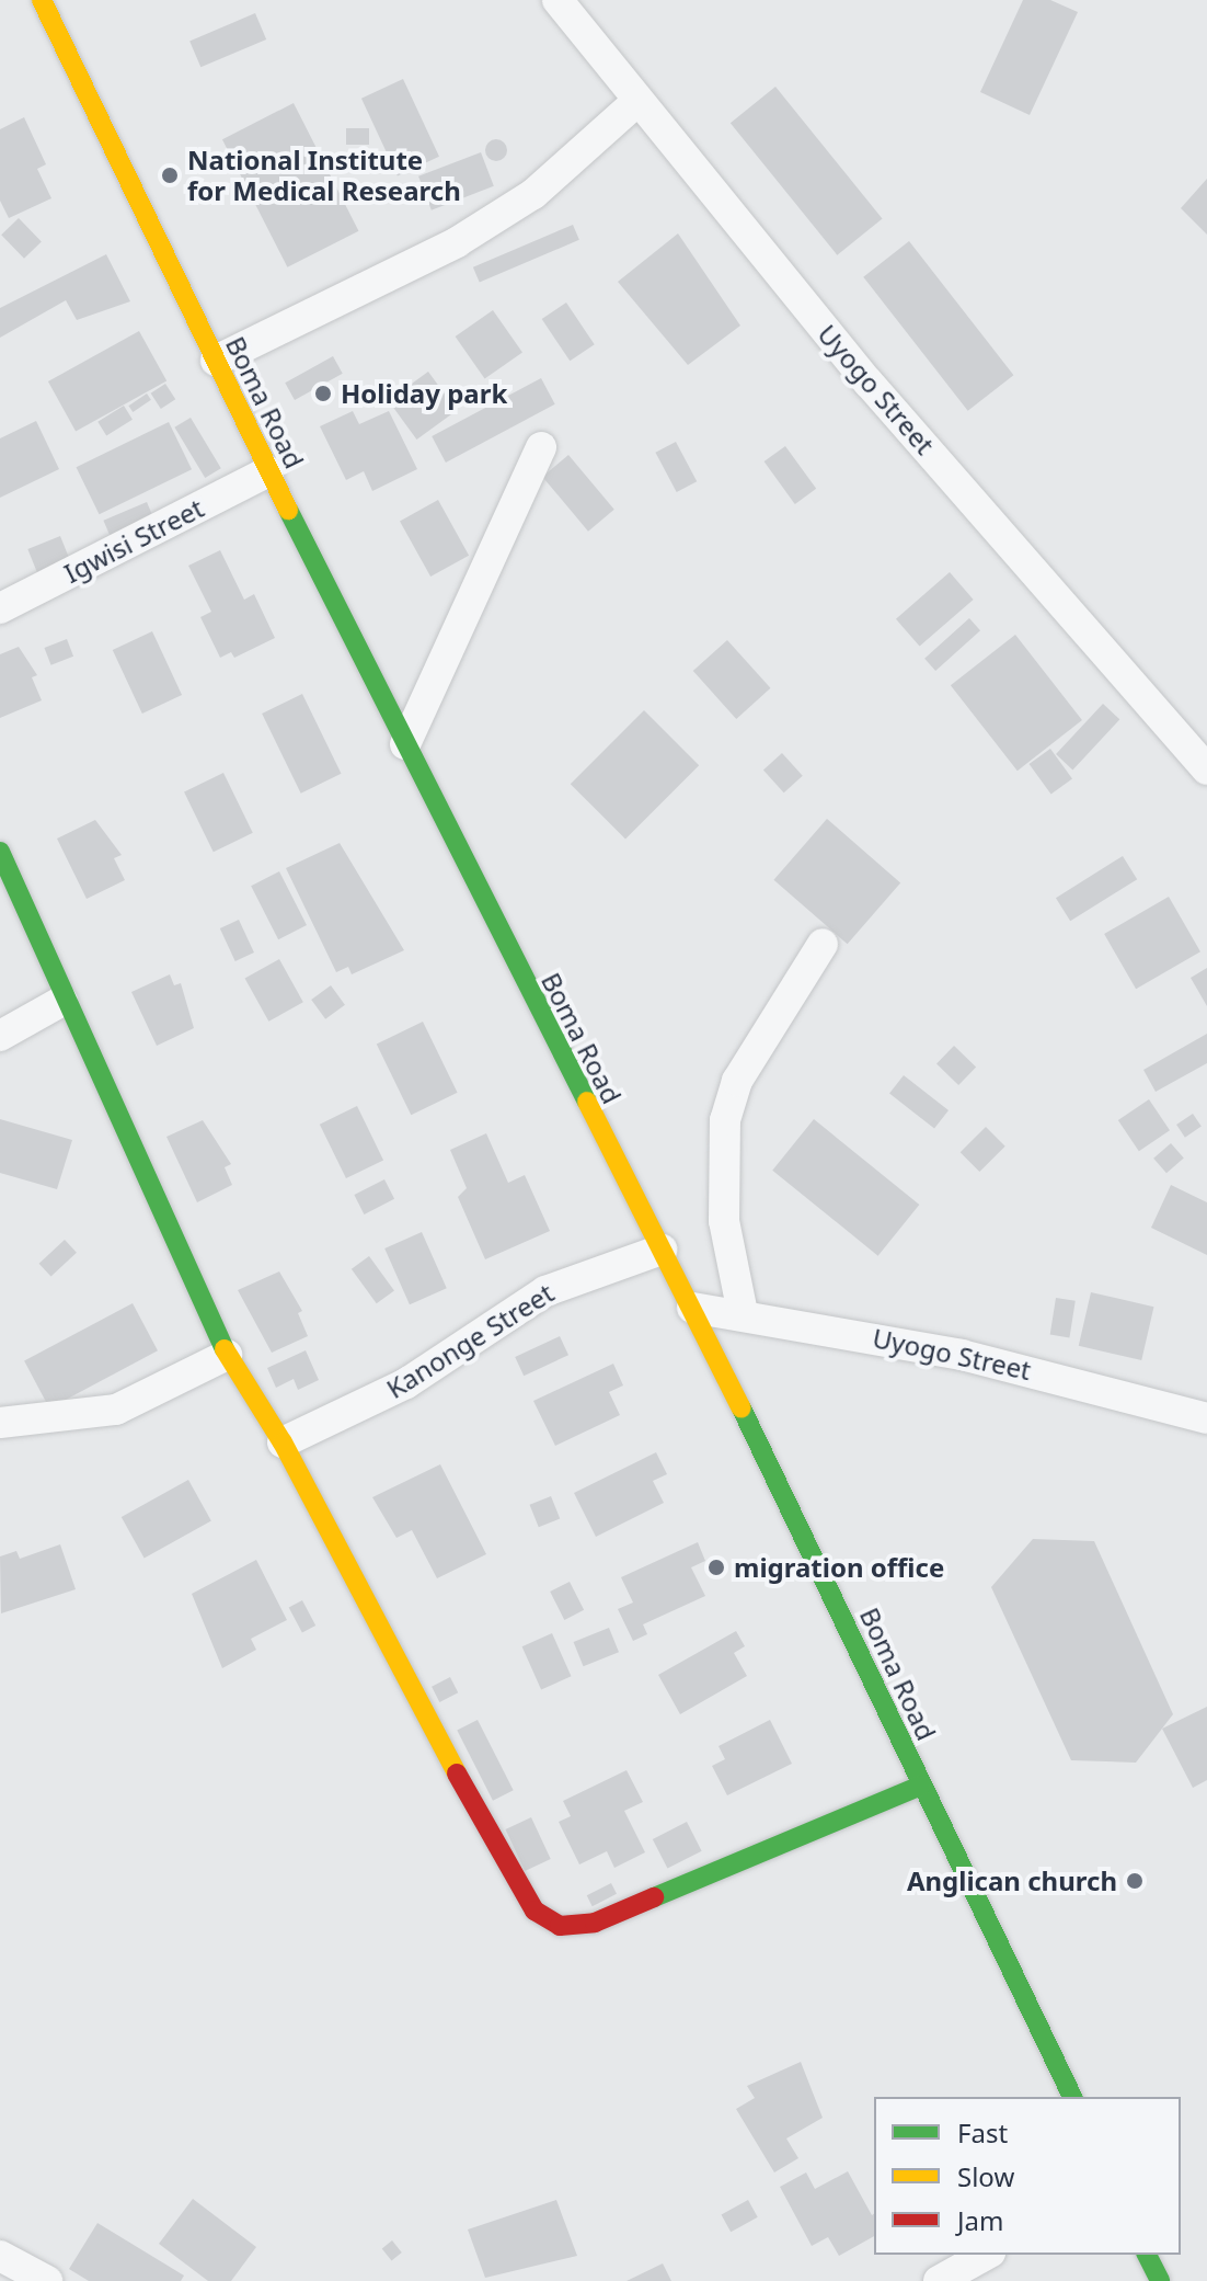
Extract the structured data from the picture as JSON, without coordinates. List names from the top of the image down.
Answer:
{
  "streets": {
    "main road": ["Boma Road"],
    "street": ["Uyogo Street", "Igwisi Street", "Kanonge Street"]
  },
  "crossings": [
    ["Uyogo Street", "Boma Road"],
    ["Boma Road", "Igwisi Street"],
    ["Boma Road", "Kanonge Street"]
  ],
  "places": [
    "National Institute for Medical Research",
    "Holiday park",
    "migration office",
    "Anglican church"
  ],
  "legend": ["Fast", "Slow", "Jam"]
}
